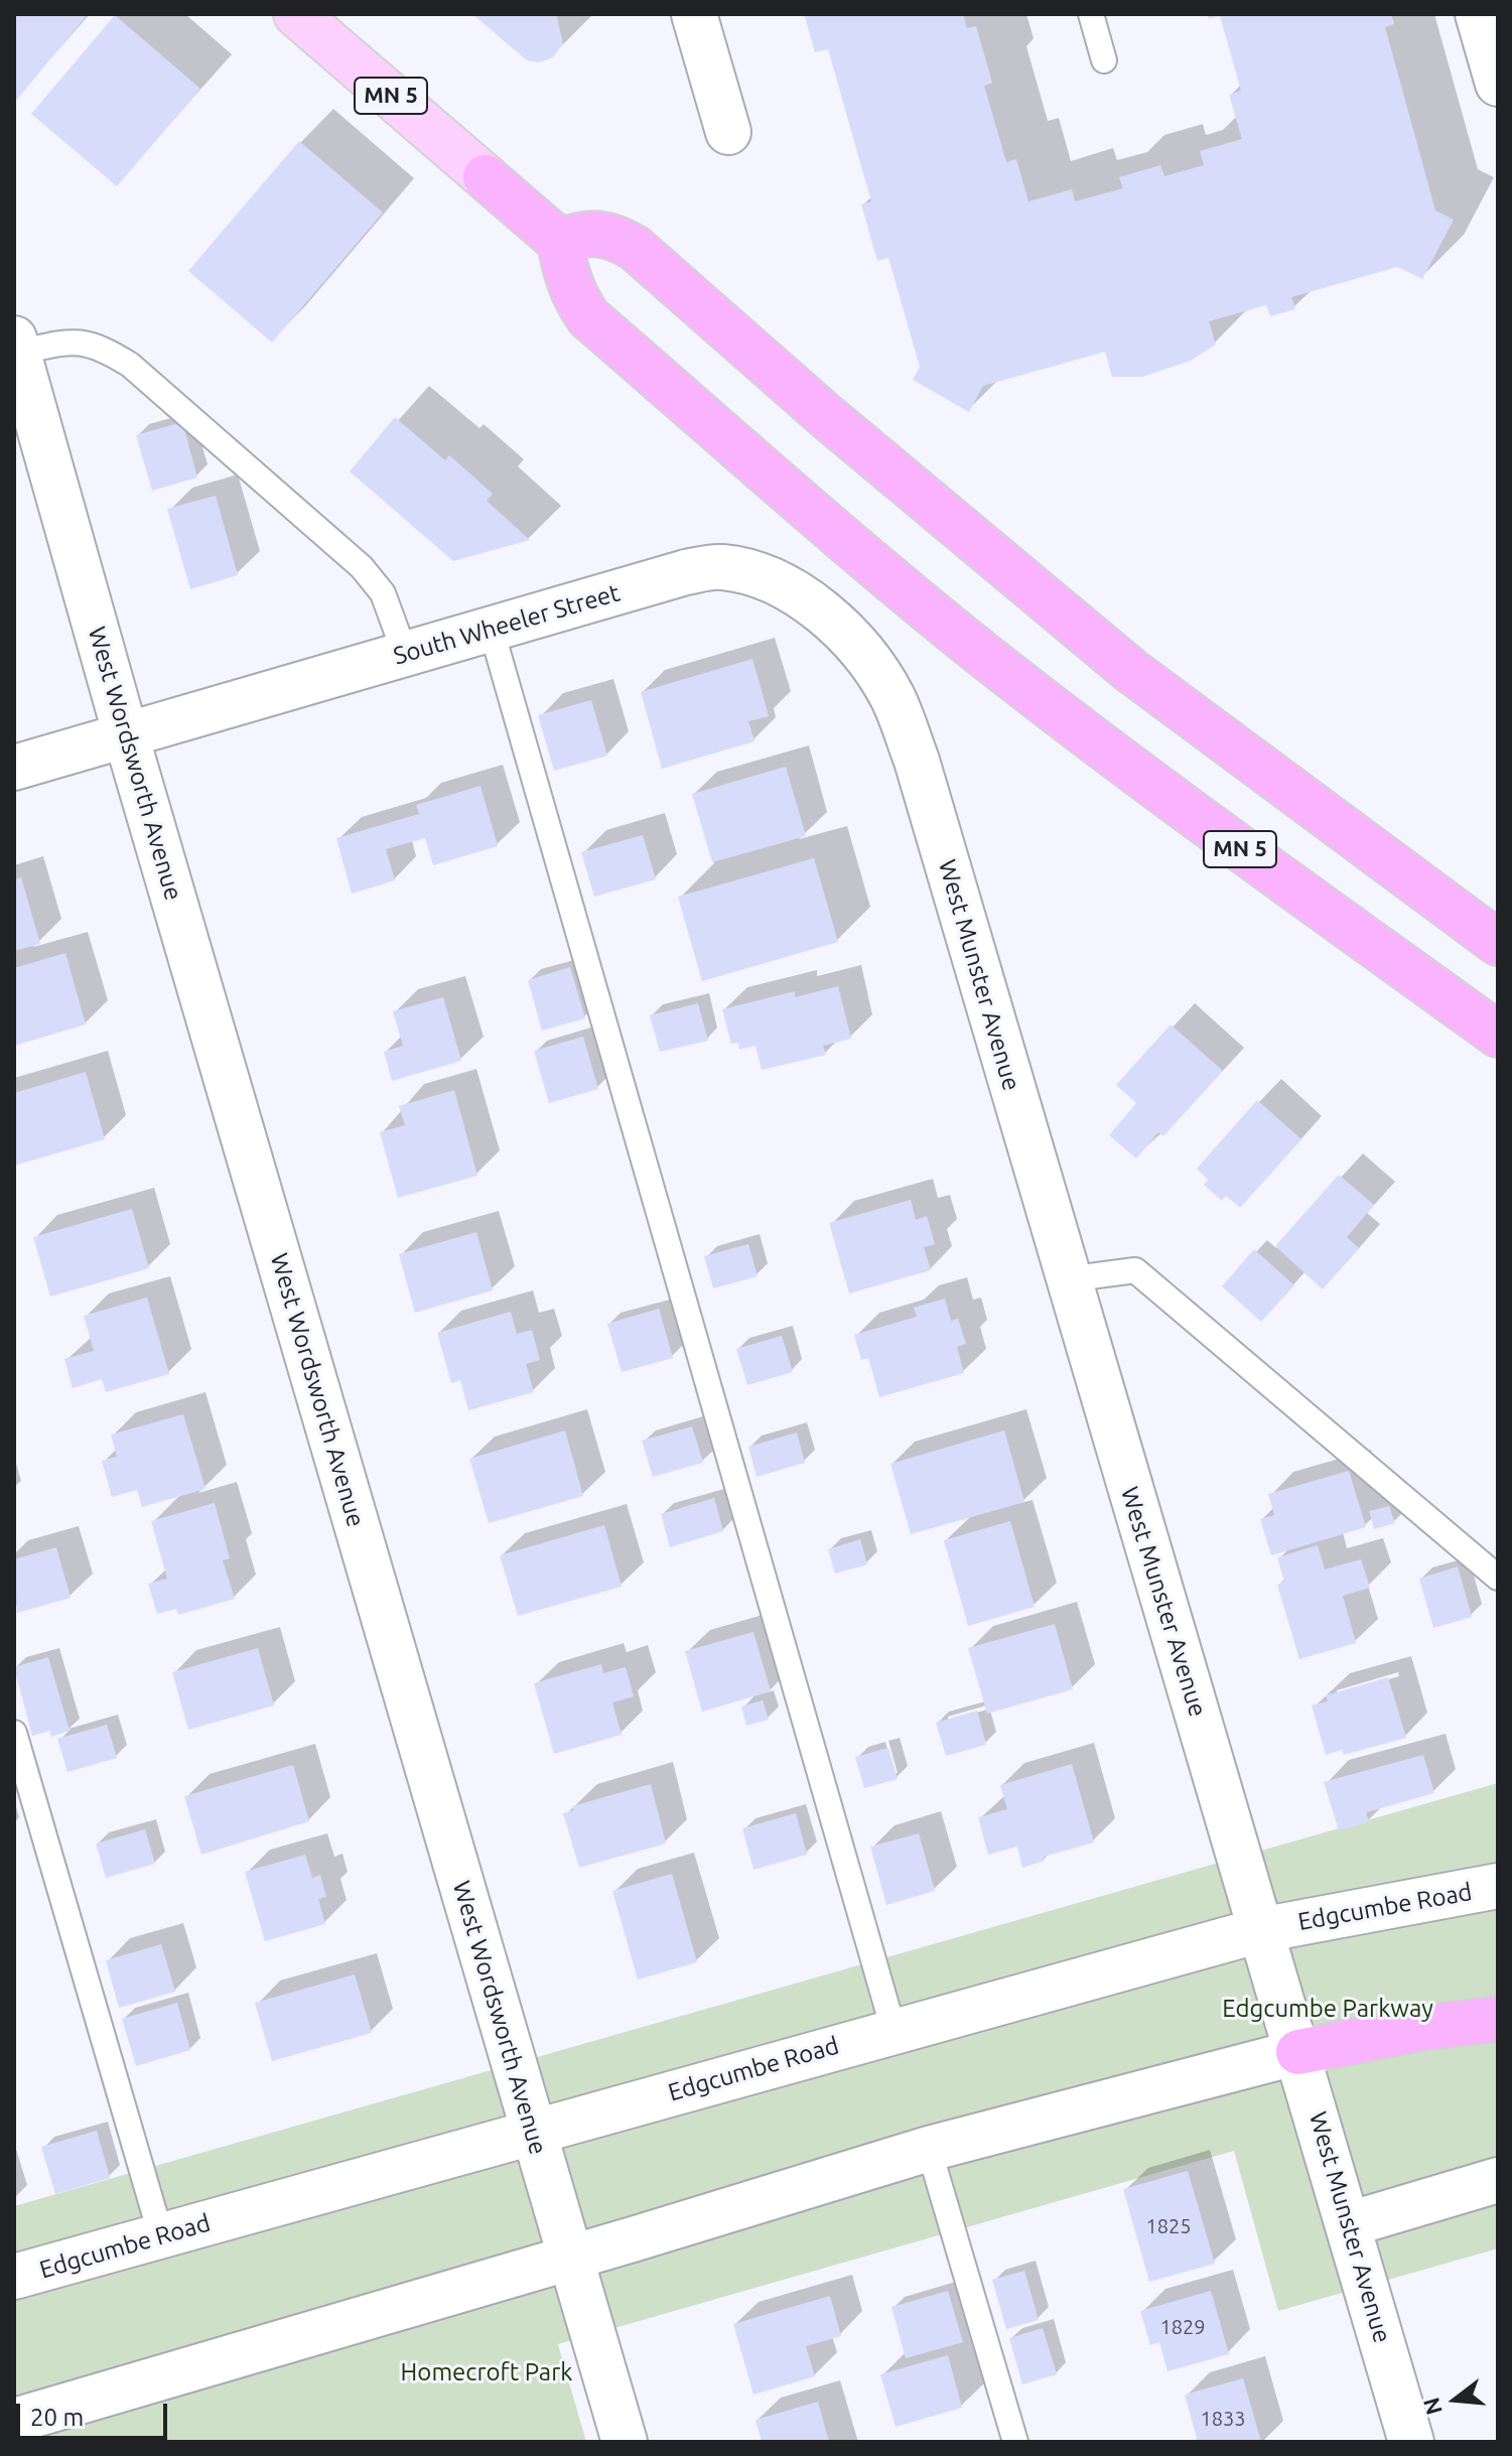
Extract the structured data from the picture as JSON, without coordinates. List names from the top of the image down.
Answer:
{
  "streets": {
    "highway": ["MN 5"],
    "street": [
      "South Wheeler Street",
      "West Wordsworth Avenue",
      "West Munster Avenue",
      "Edgcumbe Road"
    ]
  },
  "crossings": [
    ["South Wheeler Street", "West Wordsworth Avenue"],
    ["South Wheeler Street", "West Munster Avenue"],
    ["West Wordsworth Avenue", "Edgcumbe Road"],
    ["West Munster Avenue", "Edgcumbe Road"]
  ],
  "parks": ["Edgcumbe Parkway", "Homecroft Park"],
  "house_numbers": ["1825", "1829", "1833"],
  "scale_bar": "20 m",
  "north": "left"
}
